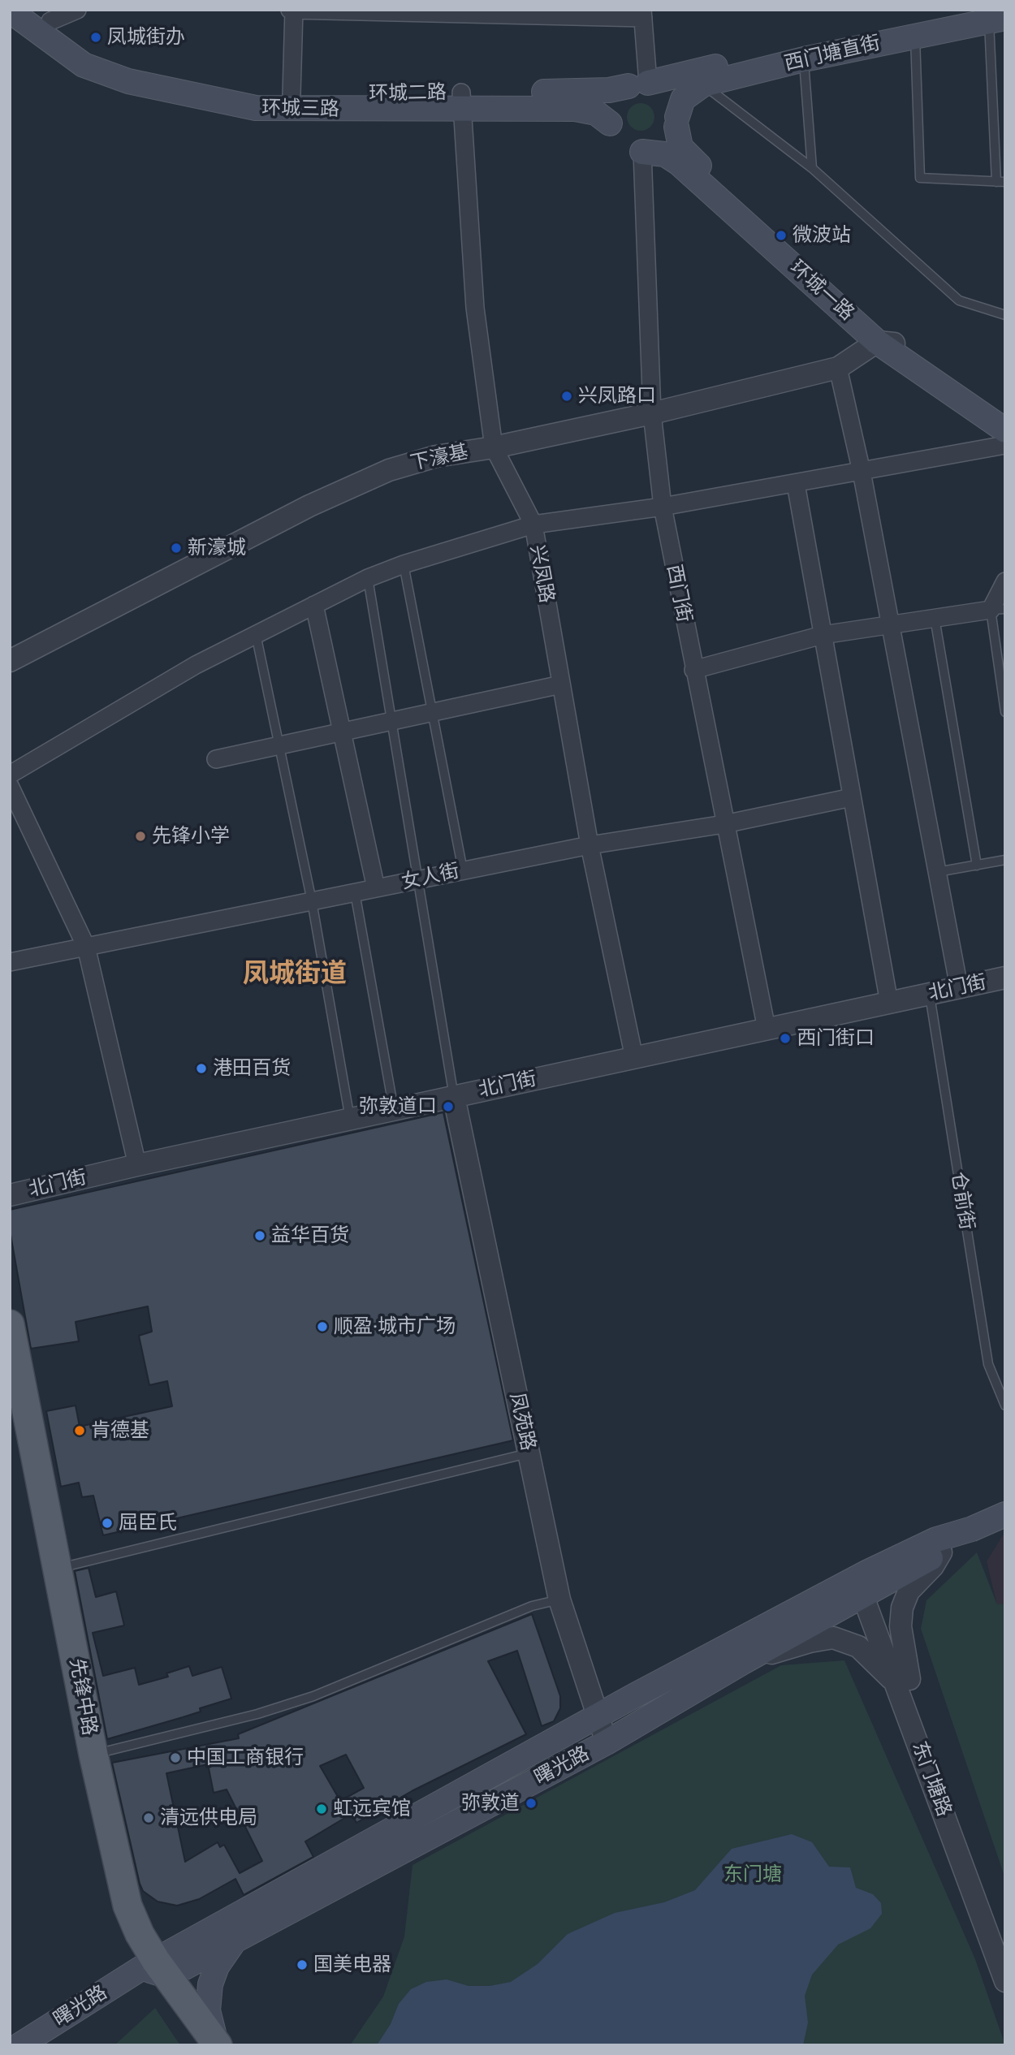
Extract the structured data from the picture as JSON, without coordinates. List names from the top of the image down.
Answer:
{
  "streets": {
    "main road": [
      "西门塘直街",
      "环城二路",
      "环城三路",
      "环城一路",
      "先锋中路",
      "曙光路"
    ],
    "street": [
      "下濠基",
      "兴凤路",
      "西门街",
      "女人街",
      "北门街",
      "凤苑路",
      "东门塘路"
    ],
    "lane": ["仓前街"]
  },
  "crossings": [
    ["西门塘直街", "环城二路"],
    ["西门塘直街", "环城三路"],
    ["西门塘直街", "环城一路"],
    ["西门塘直街", "西门街"],
    ["环城二路", "环城三路"],
    ["环城二路", "环城一路"],
    ["环城二路", "兴凤路"],
    ["环城二路", "西门街"],
    ["环城三路", "环城一路"],
    ["环城三路", "兴凤路"],
    ["环城三路", "西门街"],
    ["环城一路", "下濠基"],
    ["环城一路", "西门街"],
    ["下濠基", "兴凤路"],
    ["下濠基", "西门街"],
    ["兴凤路", "女人街"],
    ["兴凤路", "北门街"],
    ["西门街", "女人街"],
    ["西门街", "北门街"],
    ["北门街", "仓前街"],
    ["北门街", "凤苑路"],
    ["凤苑路", "曙光路"],
    ["先锋中路", "曙光路"],
    ["曙光路", "东门塘路"]
  ],
  "districts": ["凤城街道"],
  "parks": ["东门塘"],
  "places": [
    "凤城街办",
    "微波站",
    "兴凤路口",
    "新濠城",
    "先锋小学",
    "西门街口",
    "港田百货",
    "弥敦道口",
    "益华百货",
    "顺盈·城市广场",
    "肯德基",
    "屈臣氏",
    "中国工商银行",
    "弥敦道",
    "虹远宾馆",
    "清远供电局",
    "国美电器"
  ]
}
